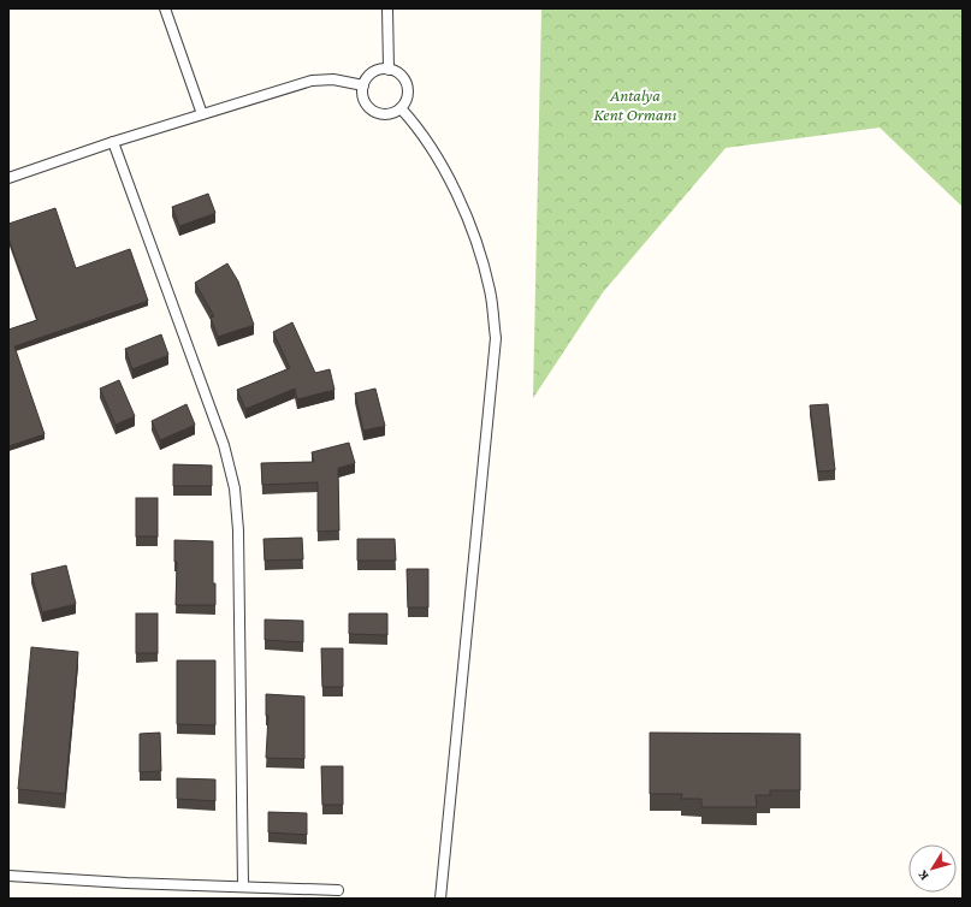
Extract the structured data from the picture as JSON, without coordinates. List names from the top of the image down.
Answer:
{
  "parks": ["Antalya Kent Ormanı"],
  "north": "bottom left"
}
